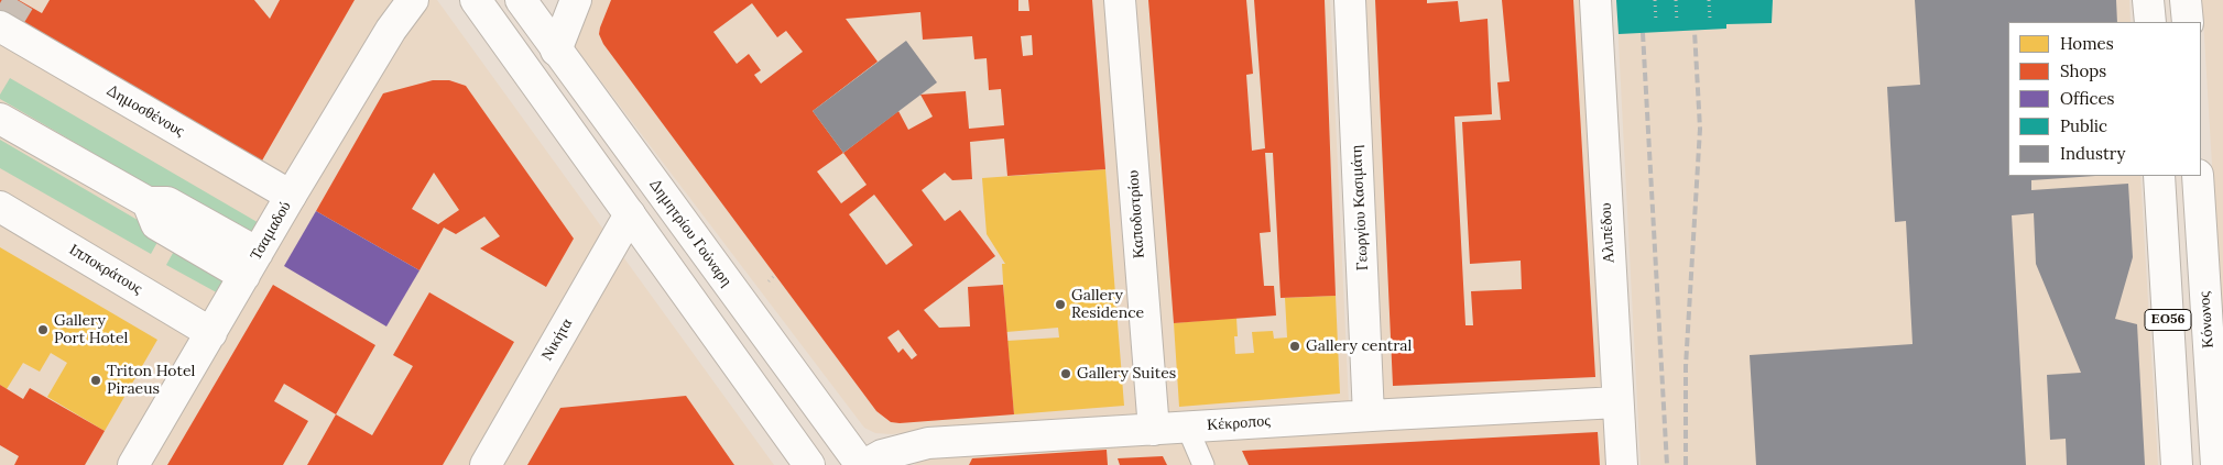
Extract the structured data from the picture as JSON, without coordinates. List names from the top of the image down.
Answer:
{
  "streets": {
    "street": [
      "Δημοσθένους",
      "Γεωργίου Κασιμάτη",
      "Καποδιστρίου",
      "Τσαμαδού",
      "Δημητρίου Γούναρη",
      "Αλιπέδου",
      "Ιπποκράτους",
      "ΕΟ56",
      "Κόνωνος",
      "Νικήτα",
      "Κέκροπος"
    ]
  },
  "crossings": [
    ["Δημοσθένους", "Τσαμαδού"],
    ["Γεωργίου Κασιμάτη", "Κέκροπος"],
    ["Καποδιστρίου", "Κέκροπος"],
    ["Τσαμαδού", "Ιπποκράτους"],
    ["Δημητρίου Γούναρη", "Κέκροπος"],
    ["Αλιπέδου", "Κέκροπος"]
  ],
  "places": [
    "Gallery Residence",
    "Gallery Port Hotel",
    "Gallery central",
    "Gallery Suites",
    "Triton Hotel Piraeus"
  ],
  "legend": [
    "Homes",
    "Shops",
    "Offices",
    "Public",
    "Industry"
  ]
}
